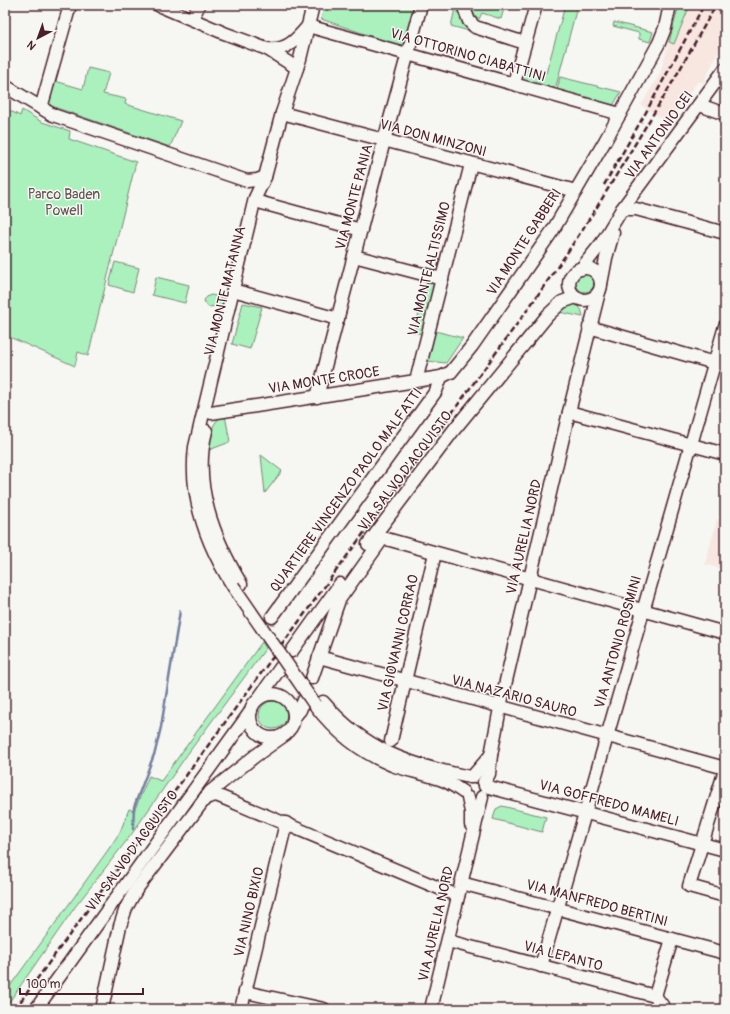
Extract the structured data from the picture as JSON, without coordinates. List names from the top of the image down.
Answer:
{
  "streets": {
    "street": [
      "VIA OTTORINO CIABATTINI",
      "VIA ANTONIO CEI",
      "VIA DON MINZONI",
      "VIA MONTE PANIA",
      "VIA MONTE GABBERI",
      "VIA MONTE ALTISSIMO",
      "VIA MONTE MATANNA",
      "VIA MONTE CROCE",
      "VIA SALVO D'ACQUISTO",
      "QUARTIERE VINCENZO PAOLO MALFATTI",
      "VIA AURELIA NORD",
      "VIA ANTONIO ROSMINI",
      "VIA GIOVANNI CORRAO",
      "VIA NAZARIO SAURO",
      "VIA GOFFREDO MAMELI",
      "VIA MANFREDO BERTINI",
      "VIA NINO BIXIO",
      "VIA LEPANTO"
    ]
  },
  "crossings": [
    ["VIA OTTORINO CIABATTINI", "VIA MONTE PANIA"],
    ["VIA OTTORINO CIABATTINI", "VIA MONTE GABBERI"],
    ["VIA OTTORINO CIABATTINI", "VIA MONTE MATANNA"],
    ["VIA ANTONIO CEI", "VIA SALVO D'ACQUISTO"],
    ["VIA ANTONIO CEI", "VIA AURELIA NORD"],
    ["VIA DON MINZONI", "VIA MONTE PANIA"],
    ["VIA DON MINZONI", "VIA MONTE GABBERI"],
    ["VIA DON MINZONI", "VIA MONTE ALTISSIMO"],
    ["VIA DON MINZONI", "VIA MONTE MATANNA"],
    ["VIA MONTE PANIA", "VIA MONTE CROCE"],
    ["VIA MONTE GABBERI", "VIA MONTE CROCE"],
    ["VIA MONTE GABBERI", "QUARTIERE VINCENZO PAOLO MALFATTI"],
    ["VIA MONTE ALTISSIMO", "VIA MONTE CROCE"],
    ["VIA MONTE MATANNA", "VIA MONTE CROCE"],
    ["VIA MONTE CROCE", "QUARTIERE VINCENZO PAOLO MALFATTI"],
    ["VIA SALVO D'ACQUISTO", "VIA AURELIA NORD"],
    ["VIA AURELIA NORD", "VIA NAZARIO SAURO"],
    ["VIA AURELIA NORD", "VIA GOFFREDO MAMELI"],
    ["VIA AURELIA NORD", "VIA MANFREDO BERTINI"],
    ["VIA AURELIA NORD", "VIA LEPANTO"],
    ["VIA ANTONIO ROSMINI", "VIA NAZARIO SAURO"],
    ["VIA ANTONIO ROSMINI", "VIA GOFFREDO MAMELI"],
    ["VIA ANTONIO ROSMINI", "VIA MANFREDO BERTINI"],
    ["VIA ANTONIO ROSMINI", "VIA LEPANTO"],
    ["VIA GIOVANNI CORRAO", "VIA NAZARIO SAURO"]
  ],
  "parks": ["Parco Baden Powell"],
  "scale_bar": "100 m",
  "north": "bottom left"
}
